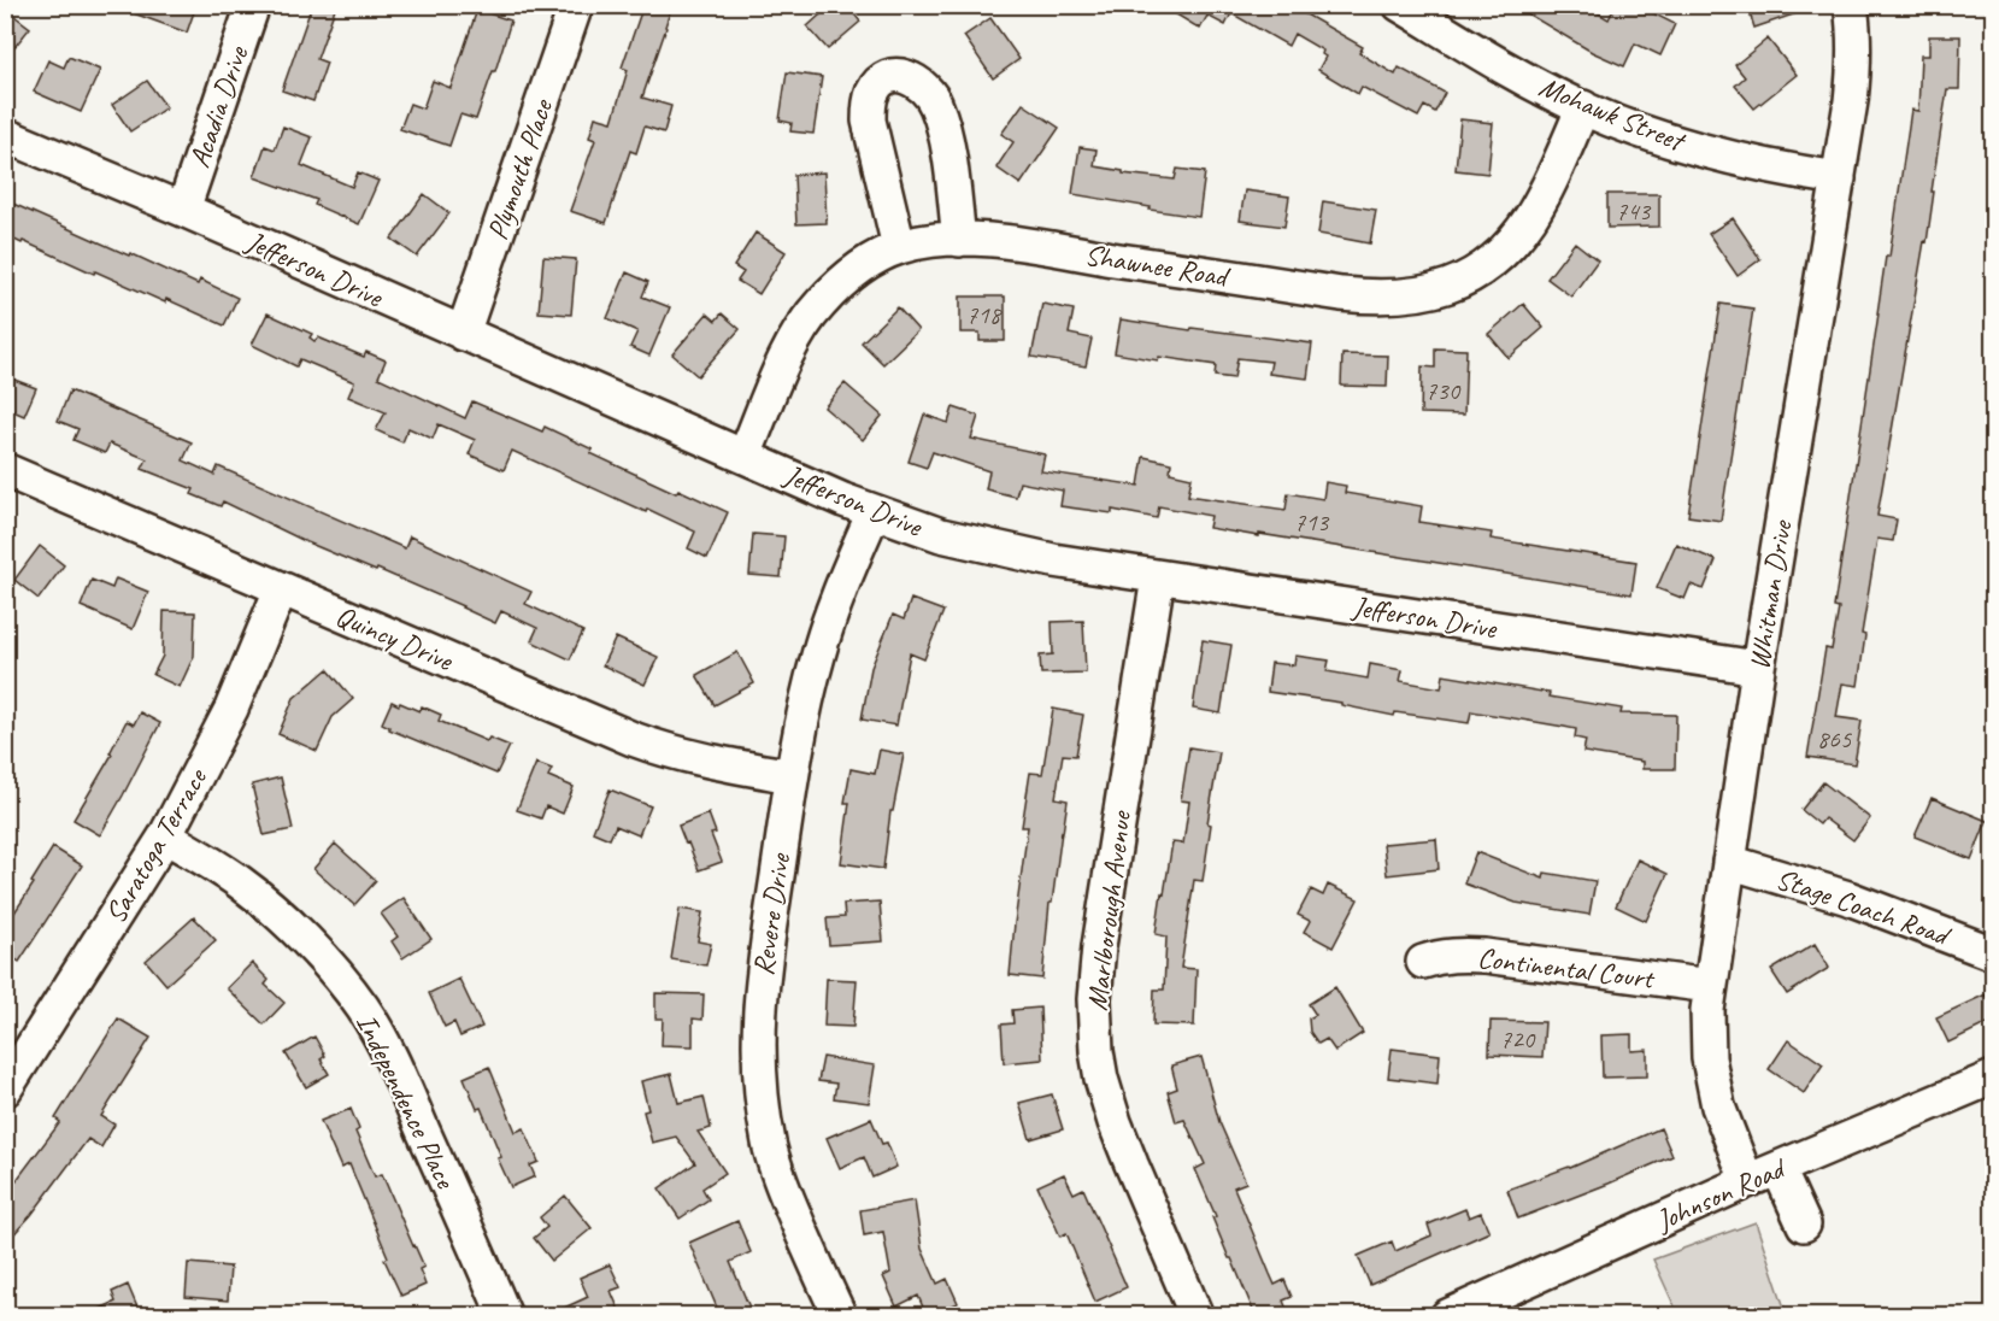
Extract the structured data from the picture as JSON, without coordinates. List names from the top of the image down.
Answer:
{
  "streets": {
    "street": [
      "Acadia Drive",
      "Mohawk Street",
      "Plymouth Place",
      "Shawnee Road",
      "Jefferson Drive",
      "Whitman Drive",
      "Quincy Drive",
      "Saratoga Terrace",
      "Stage Coach Road",
      "Marlborough Avenue",
      "Revere Drive",
      "Continental Court",
      "Independence Place",
      "Johnson Road"
    ]
  },
  "crossings": [
    ["Acadia Drive", "Jefferson Drive"],
    ["Mohawk Street", "Shawnee Road"],
    ["Mohawk Street", "Whitman Drive"],
    ["Plymouth Place", "Jefferson Drive"],
    ["Shawnee Road", "Jefferson Drive"],
    ["Jefferson Drive", "Whitman Drive"],
    ["Jefferson Drive", "Marlborough Avenue"],
    ["Jefferson Drive", "Revere Drive"],
    ["Whitman Drive", "Stage Coach Road"],
    ["Whitman Drive", "Continental Court"],
    ["Whitman Drive", "Johnson Road"],
    ["Quincy Drive", "Saratoga Terrace"],
    ["Quincy Drive", "Revere Drive"],
    ["Saratoga Terrace", "Independence Place"]
  ],
  "house_numbers": [
    "743",
    "718",
    "730",
    "713",
    "865",
    "720"
  ]
}
